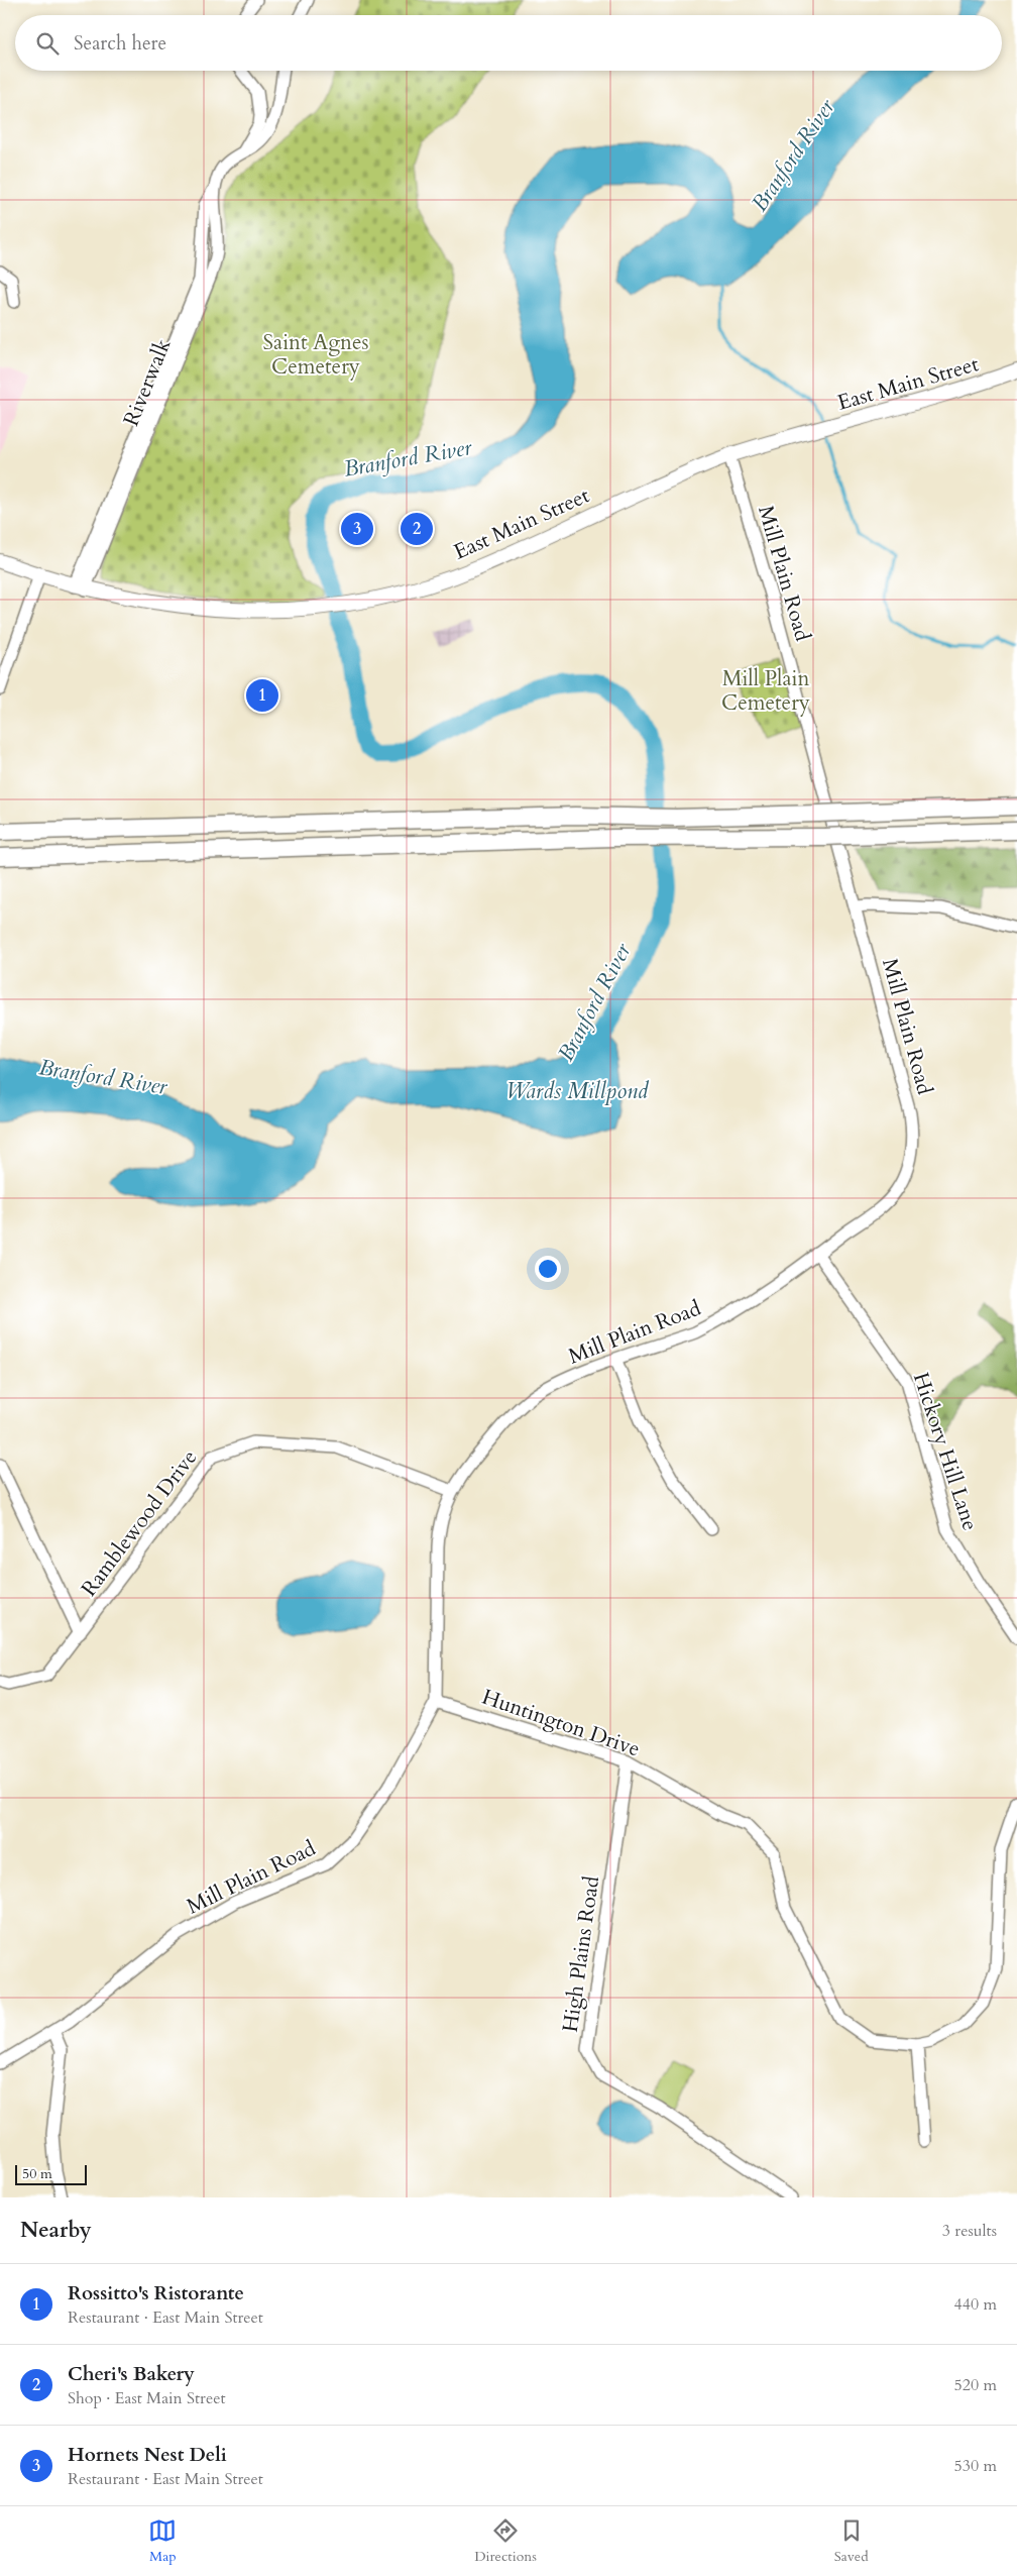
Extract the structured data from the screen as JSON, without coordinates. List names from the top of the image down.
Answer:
{
  "streets": {
    "main road": ["East Main Street"],
    "street": [
      "Riverwalk",
      "Mill Plain Road",
      "Hickory Hill Lane",
      "Ramblewood Drive",
      "Huntington Drive",
      "High Plains Road"
    ]
  },
  "crossings": [
    ["Riverwalk", "East Main Street"],
    ["East Main Street", "Mill Plain Road"],
    ["Mill Plain Road", "Hickory Hill Lane"],
    ["Mill Plain Road", "Ramblewood Drive"],
    ["Mill Plain Road", "Huntington Drive"],
    ["Huntington Drive", "High Plains Road"]
  ],
  "water": ["Branford River", "Wards Millpond"],
  "parks": ["Saint Agnes Cemetery", "Mill Plain Cemetery"],
  "scale_bar": "50 m",
  "page": {
    "search": "Search here",
    "pins": ["2", "3", "1"],
    "scale": "50 m",
    "heading": ["Nearby", "3 results"],
    "list": [
      {
        "mark": "1",
        "name": "Rossitto's Ristorante",
        "note": "Restaurant · East Main Street",
        "value": "440 m"
      },
      {
        "mark": "2",
        "name": "Cheri's Bakery",
        "note": "Shop · East Main Street",
        "value": "520 m"
      },
      {
        "mark": "3",
        "name": "Hornets Nest Deli",
        "note": "Restaurant · East Main Street",
        "value": "530 m"
      }
    ],
    "nav": ["Map", "Directions", "Saved"]
  }
}
